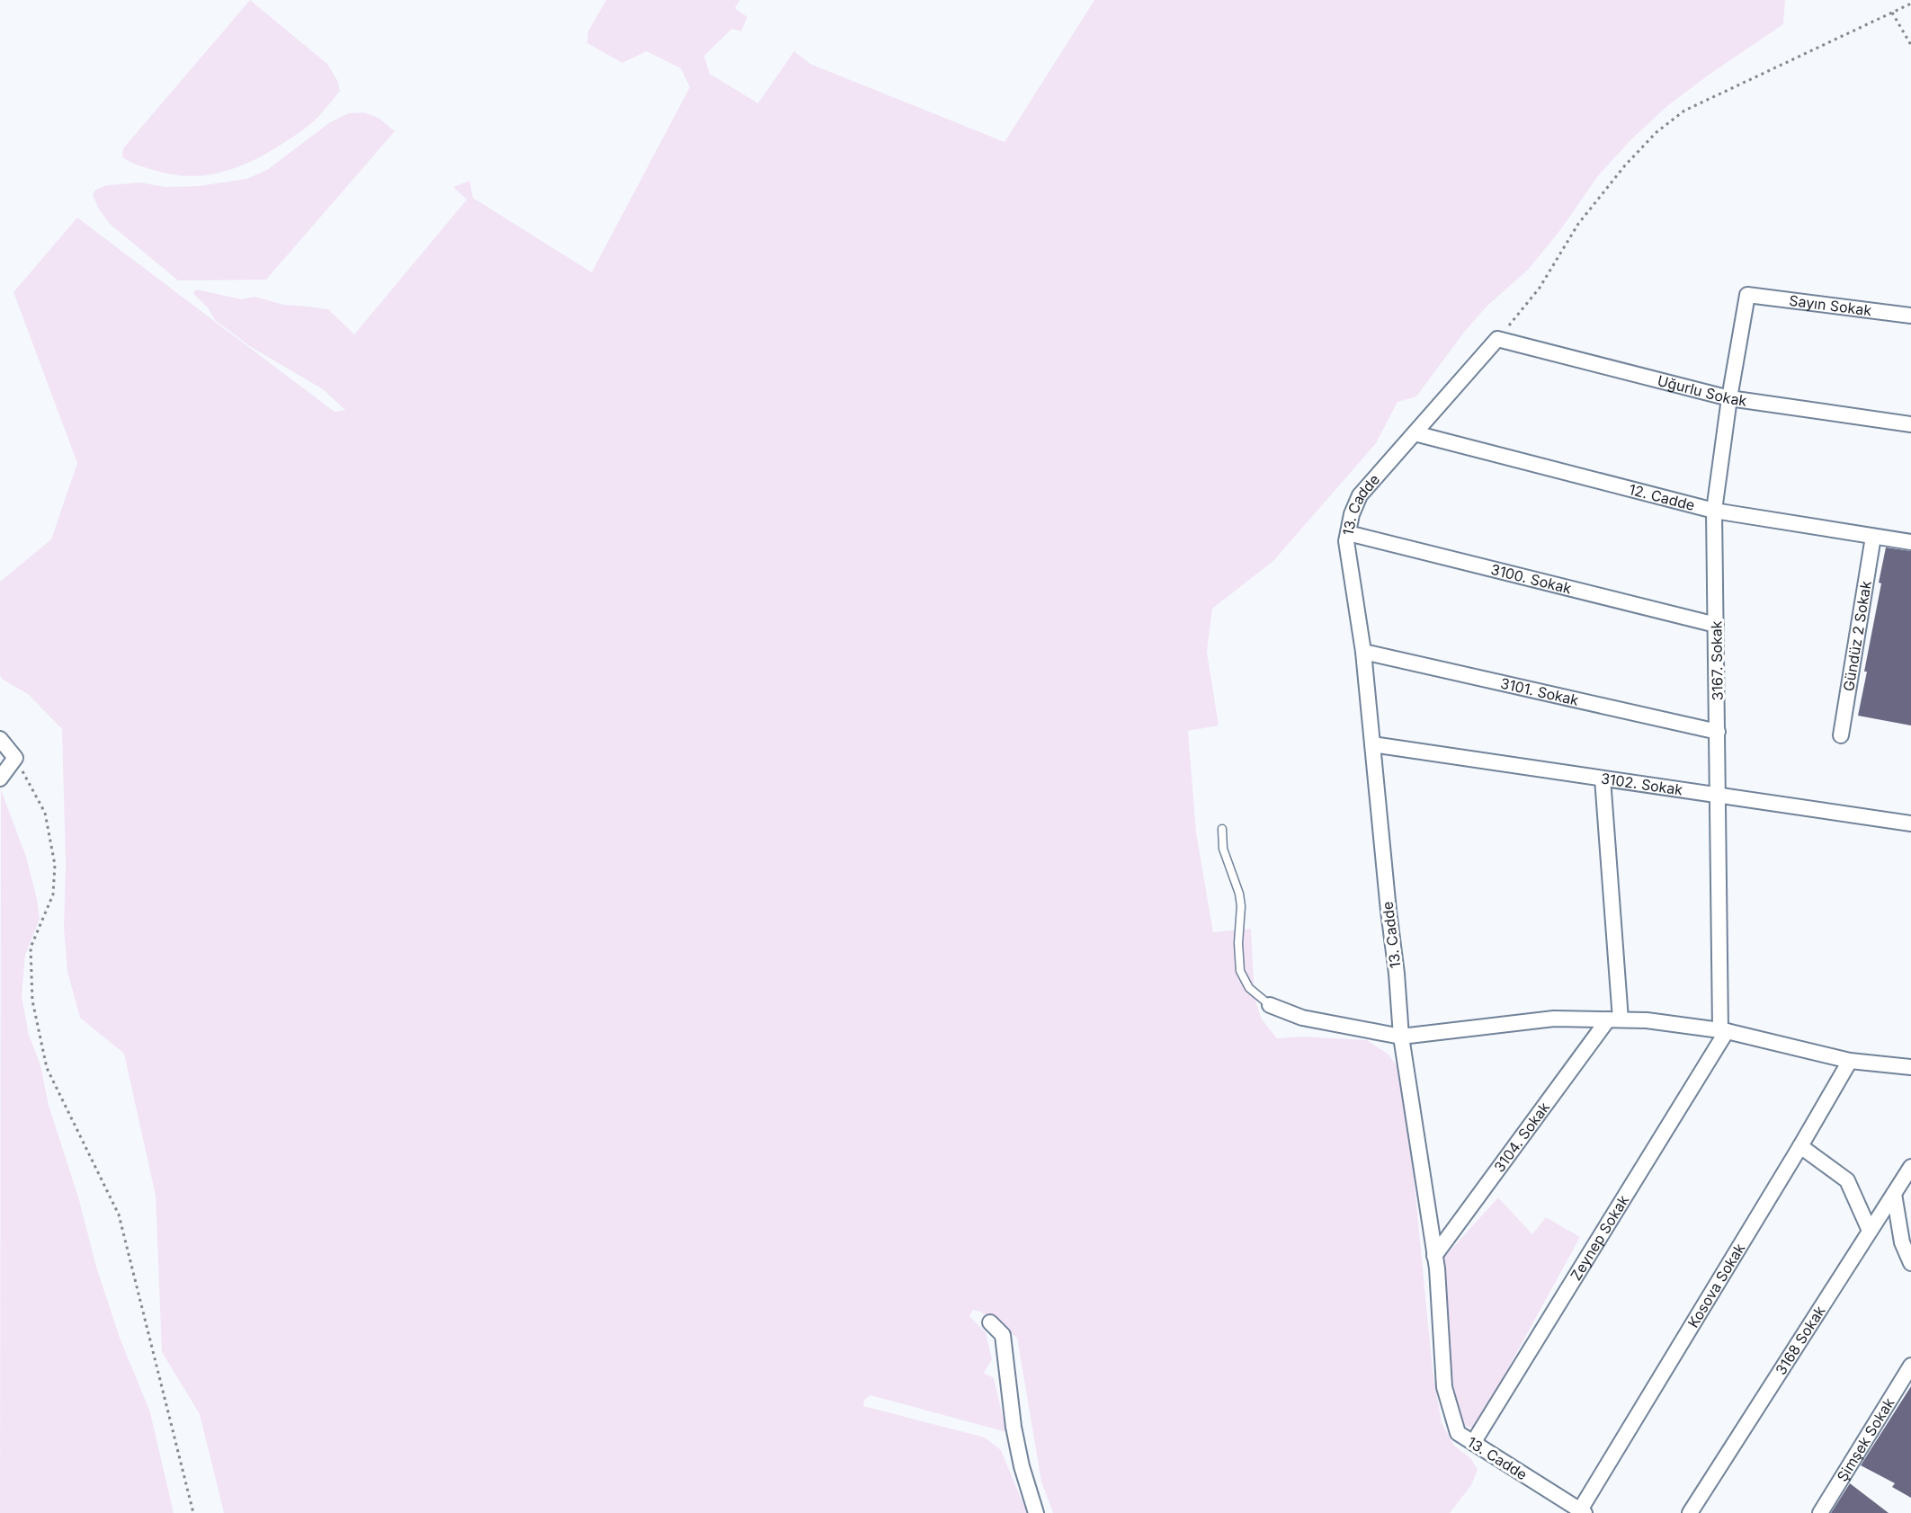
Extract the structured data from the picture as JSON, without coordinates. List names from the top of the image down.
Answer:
{
  "streets": {
    "street": [
      "Sayın Sokak",
      "Uğurlu Sokak",
      "12. Cadde",
      "13. Cadde",
      "3100. Sokak",
      "Gündüz 2 Sokak",
      "3167. Sokak",
      "3101. Sokak",
      "3102. Sokak",
      "3104. Sokak",
      "Zeynep Sokak",
      "Kosova Sokak",
      "3168 Sokak",
      "Şimşek Sokak"
    ]
  },
  "crossings": [
    ["Sayın Sokak", "3167. Sokak"],
    ["Uğurlu Sokak", "13. Cadde"],
    ["Uğurlu Sokak", "3167. Sokak"],
    ["12. Cadde", "13. Cadde"],
    ["12. Cadde", "Gündüz 2 Sokak"],
    ["12. Cadde", "3167. Sokak"],
    ["13. Cadde", "3100. Sokak"],
    ["13. Cadde", "3101. Sokak"],
    ["13. Cadde", "3102. Sokak"],
    ["13. Cadde", "3104. Sokak"],
    ["13. Cadde", "Zeynep Sokak"],
    ["13. Cadde", "Kosova Sokak"],
    ["3100. Sokak", "3167. Sokak"],
    ["3167. Sokak", "3101. Sokak"],
    ["3167. Sokak", "3102. Sokak"],
    ["3167. Sokak", "Zeynep Sokak"]
  ]
}
